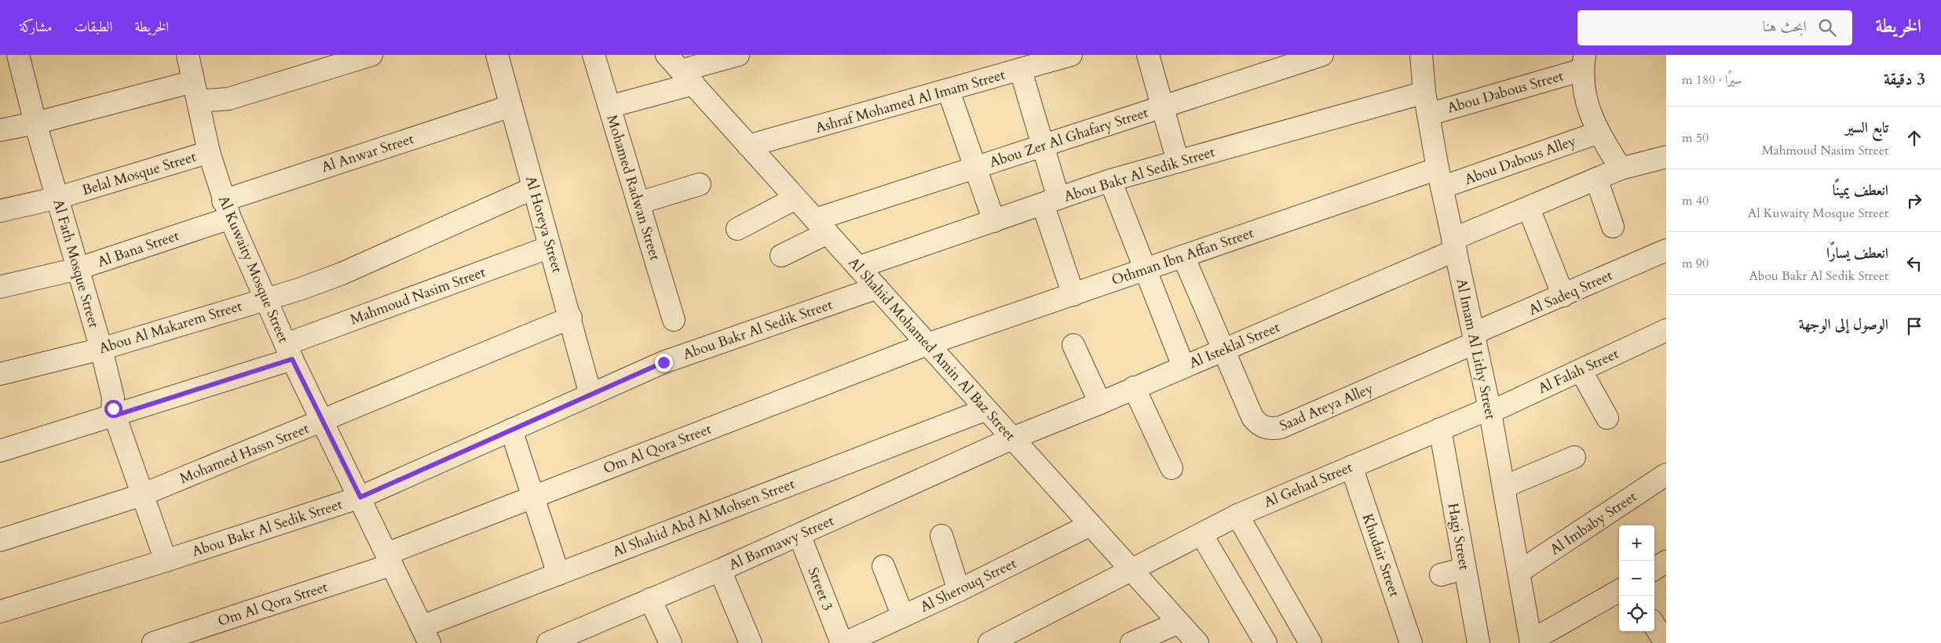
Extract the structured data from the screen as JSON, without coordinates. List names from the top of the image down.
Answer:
{
  "streets": {
    "street": [
      "Abou Dabous Street",
      "Ashraf Mohamed Al Imam Street",
      "Abou Zer Al Ghafary Street",
      "Al Anwar Street",
      "Abou Dabous Alley",
      "Belal Mosque Street",
      "Abou Bakr Al Sedik Street",
      "Mohamed Radwan Street",
      "Al Horeya Street",
      "Al Bana Street",
      "Othman Ibn Affan Street",
      "Al Fath Mosque Street",
      "Al Kuwaity Mosque Street",
      "Al Sadeq Street",
      "Mahmoud Nasim Street",
      "Abou Al Makarem Street",
      "Al Isteklal Street",
      "Al Shahid Mohamed Amin Al Baz Street",
      "Al Imam Al Lithy Street",
      "Al Falah Street",
      "Saad Ateya Alley",
      "Om Al Qora Street",
      "Mohamed Hassn Street",
      "Al Gehad Street",
      "Al Shahid Abd Al Mohsen Street",
      "Al Imbaby Street",
      "Hagi Street",
      "Al Barmawy Street",
      "Khudair Street",
      "Al Sherouq Street",
      "Street 3"
    ]
  },
  "crossings": [
    ["Abou Dabous Street", "Al Imam Al Lithy Street"],
    ["Ashraf Mohamed Al Imam Street", "Al Shahid Mohamed Amin Al Baz Street"],
    ["Abou Zer Al Ghafary Street", "Al Shahid Mohamed Amin Al Baz Street"],
    ["Al Anwar Street", "Al Horeya Street"],
    ["Al Anwar Street", "Al Bana Street"],
    ["Al Anwar Street", "Al Kuwaity Mosque Street"],
    ["Abou Dabous Alley", "Othman Ibn Affan Street"],
    ["Abou Dabous Alley", "Al Imam Al Lithy Street"],
    ["Belal Mosque Street", "Al Fath Mosque Street"],
    ["Belal Mosque Street", "Al Kuwaity Mosque Street"],
    ["Abou Bakr Al Sedik Street", "Al Horeya Street"],
    ["Abou Bakr Al Sedik Street", "Al Fath Mosque Street"],
    ["Abou Bakr Al Sedik Street", "Al Kuwaity Mosque Street"],
    ["Abou Bakr Al Sedik Street", "Al Shahid Mohamed Amin Al Baz Street"],
    ["Abou Bakr Al Sedik Street", "Al Imam Al Lithy Street"],
    ["Al Horeya Street", "Mahmoud Nasim Street"],
    ["Al Horeya Street", "Abou Al Makarem Street"],
    ["Al Horeya Street", "Mohamed Hassn Street"],
    ["Al Bana Street", "Al Fath Mosque Street"],
    ["Al Bana Street", "Al Kuwaity Mosque Street"],
    ["Othman Ibn Affan Street", "Al Shahid Mohamed Amin Al Baz Street"],
    ["Othman Ibn Affan Street", "Al Imam Al Lithy Street"],
    ["Othman Ibn Affan Street", "Saad Ateya Alley"],
    ["Othman Ibn Affan Street", "Om Al Qora Street"],
    ["Al Fath Mosque Street", "Mahmoud Nasim Street"],
    ["Al Fath Mosque Street", "Abou Al Makarem Street"],
    ["Al Fath Mosque Street", "Mohamed Hassn Street"],
    ["Al Kuwaity Mosque Street", "Mahmoud Nasim Street"],
    ["Al Kuwaity Mosque Street", "Abou Al Makarem Street"],
    ["Al Kuwaity Mosque Street", "Om Al Qora Street"],
    ["Al Kuwaity Mosque Street", "Mohamed Hassn Street"],
    ["Al Kuwaity Mosque Street", "Al Shahid Abd Al Mohsen Street"],
    ["Al Sadeq Street", "Al Imam Al Lithy Street"],
    ["Al Sadeq Street", "Saad Ateya Alley"],
    ["Al Isteklal Street", "Al Shahid Mohamed Amin Al Baz Street"],
    ["Al Isteklal Street", "Al Imam Al Lithy Street"],
    ["Al Isteklal Street", "Saad Ateya Alley"],
    ["Al Isteklal Street", "Al Barmawy Street"],
    ["Al Shahid Mohamed Amin Al Baz Street", "Om Al Qora Street"],
    ["Al Shahid Mohamed Amin Al Baz Street", "Al Gehad Street"],
    ["Al Shahid Mohamed Amin Al Baz Street", "Al Shahid Abd Al Mohsen Street"],
    ["Al Shahid Mohamed Amin Al Baz Street", "Al Barmawy Street"],
    ["Al Shahid Mohamed Amin Al Baz Street", "Al Sherouq Street"],
    ["Al Imam Al Lithy Street", "Al Falah Street"],
    ["Al Imam Al Lithy Street", "Saad Ateya Alley"],
    ["Al Imam Al Lithy Street", "Al Gehad Street"],
    ["Al Imam Al Lithy Street", "Al Imbaby Street"],
    ["Al Falah Street", "Al Gehad Street"],
    ["Al Gehad Street", "Hagi Street"],
    ["Al Gehad Street", "Khudair Street"],
    ["Al Barmawy Street", "Street 3"]
  ],
  "page": {
    "header": "الخريطة",
    "search": "ابحث هنا",
    "nav": ["الخريطة", "الطبقات", "مشاركة"],
    "heading": ["3 دقيقة", "سيرًا · 180 m"],
    "list": [
      ["تابع السير", "Mahmoud Nasim Street", "50 m"],
      ["انعطف يمينًا", "Al Kuwaity Mosque Street", "40 m"],
      ["انعطف يسارًا", "Abou Bakr Al Sedik Street", "90 m"],
      "الوصول إلى الوجهة"
    ],
    "map_buttons": ["+", "−"]
  }
}
